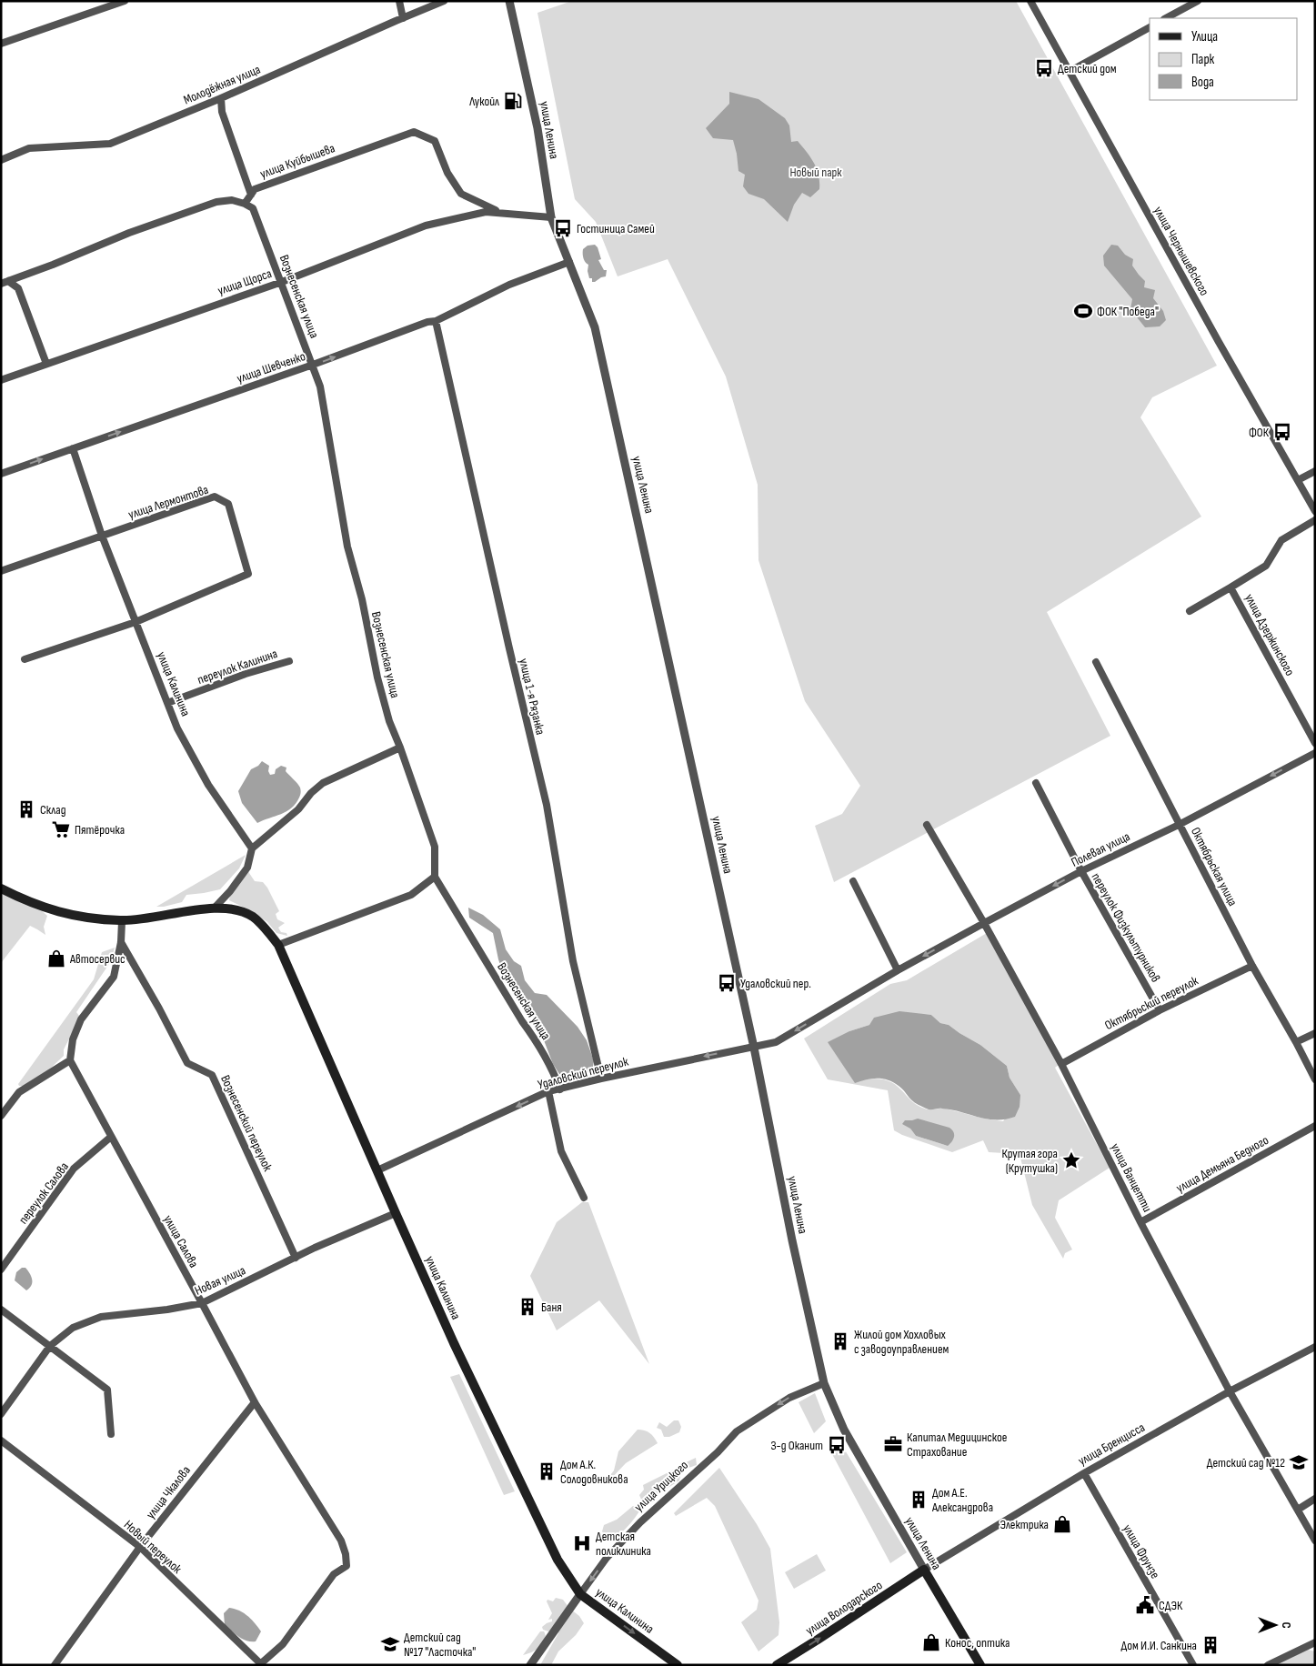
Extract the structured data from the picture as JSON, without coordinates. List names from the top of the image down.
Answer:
{
  "streets": {
    "main road": ["улица Ленина", "улица Калинина", "улица Володарского"],
    "street": [
      "Молодёжная улица",
      "улица Куйбышева",
      "улица Чернышевского",
      "улица Щорса",
      "Вознесенская улица",
      "улица Шевченко",
      "улица Лермонтова",
      "улица Дзержинского",
      "переулок Калинина",
      "улица 1-я Рязанка",
      "Полевая улица",
      "Октябрьская улица",
      "переулок Физкультурников",
      "Октябрьский переулок",
      "Удаловский переулок",
      "Вознесенский переулок",
      "улица Демьяна Бедного",
      "улица Ванцетти",
      "переулок Салова",
      "улица Салова",
      "Новая улица",
      "улица Бренцисса",
      "улица Урицкого",
      "улица Чкалова",
      "Новый переулок",
      "улица Фрунзе"
    ]
  },
  "crossings": [
    ["улица Ленина", "улица Щорса"],
    ["улица Ленина", "улица Шевченко"],
    ["улица Ленина", "Полевая улица"],
    ["улица Ленина", "Удаловский переулок"],
    ["улица Ленина", "улица Бренцисса"],
    ["улица Ленина", "улица Урицкого"],
    ["улица Ленина", "улица Володарского"],
    ["улица Куйбышева", "улица Щорса"],
    ["улица Куйбышева", "Вознесенская улица"],
    ["улица Щорса", "Вознесенская улица"],
    ["Вознесенская улица", "улица Шевченко"],
    ["Вознесенская улица", "Удаловский переулок"],
    ["улица Шевченко", "улица Калинина"],
    ["улица Шевченко", "улица 1-я Рязанка"],
    ["улица Лермонтова", "улица Калинина"],
    ["переулок Калинина", "улица Калинина"],
    ["улица Калинина", "Удаловский переулок"],
    ["улица Калинина", "Новая улица"],
    ["улица Калинина", "улица Урицкого"],
    ["улица 1-я Рязанка", "Удаловский переулок"],
    ["Полевая улица", "Октябрьская улица"],
    ["Полевая улица", "переулок Физкультурников"],
    ["Полевая улица", "Удаловский переулок"],
    ["Полевая улица", "улица Ванцетти"],
    ["Октябрьская улица", "Октябрьский переулок"],
    ["переулок Физкультурников", "Октябрьский переулок"],
    ["Октябрьский переулок", "улица Ванцетти"],
    ["Вознесенский переулок", "Новая улица"],
    ["улица Демьяна Бедного", "улица Ванцетти"],
    ["улица Ванцетти", "улица Бренцисса"],
    ["переулок Салова", "улица Салова"],
    ["улица Салова", "Новая улица"],
    ["улица Салова", "улица Чкалова"],
    ["улица Салова", "Новый переулок"],
    ["улица Бренцисса", "улица Фрунзе"],
    ["улица Бренцисса", "улица Володарского"],
    ["улица Чкалова", "Новый переулок"]
  ],
  "one_way": [
    "улица Шевченко",
    "Полевая улица",
    "Удаловский переулок",
    "улица Урицкого",
    "улица Володарского"
  ],
  "parks": ["Новый парк"],
  "places": {
    "bus stop": [
      "Детский дом",
      "Гостиница Самей",
      "ФОК",
      "Удаловский пер.",
      "З-д Оканит"
    ],
    "fuel station": ["Лукойл"],
    "sports": ["ФОК \"Победа\""],
    "building": [
      "Склад",
      "Баня",
      "Жилой дом Хохловых с заводоуправлением",
      "Дом А.К. Солодовникова",
      "Дом А.Е. Александрова",
      "Дом И.И. Санкина"
    ],
    "supermarket": ["Пятёрочка"],
    "shop": ["Автосервис", "Электрика", "Конос, оптика"],
    "place": ["Крутая гора (Крутушка)"],
    "office": ["Капитал Медицинское Страхование"],
    "school or university": ["Детский сад №12", "Детский сад №17 \"Ласточка\""],
    "hospital": ["Детская поликлиника"],
    "public building": ["СДЭК"]
  },
  "legend": ["Улица", "Парк", "Вода"],
  "north": "right"
}
